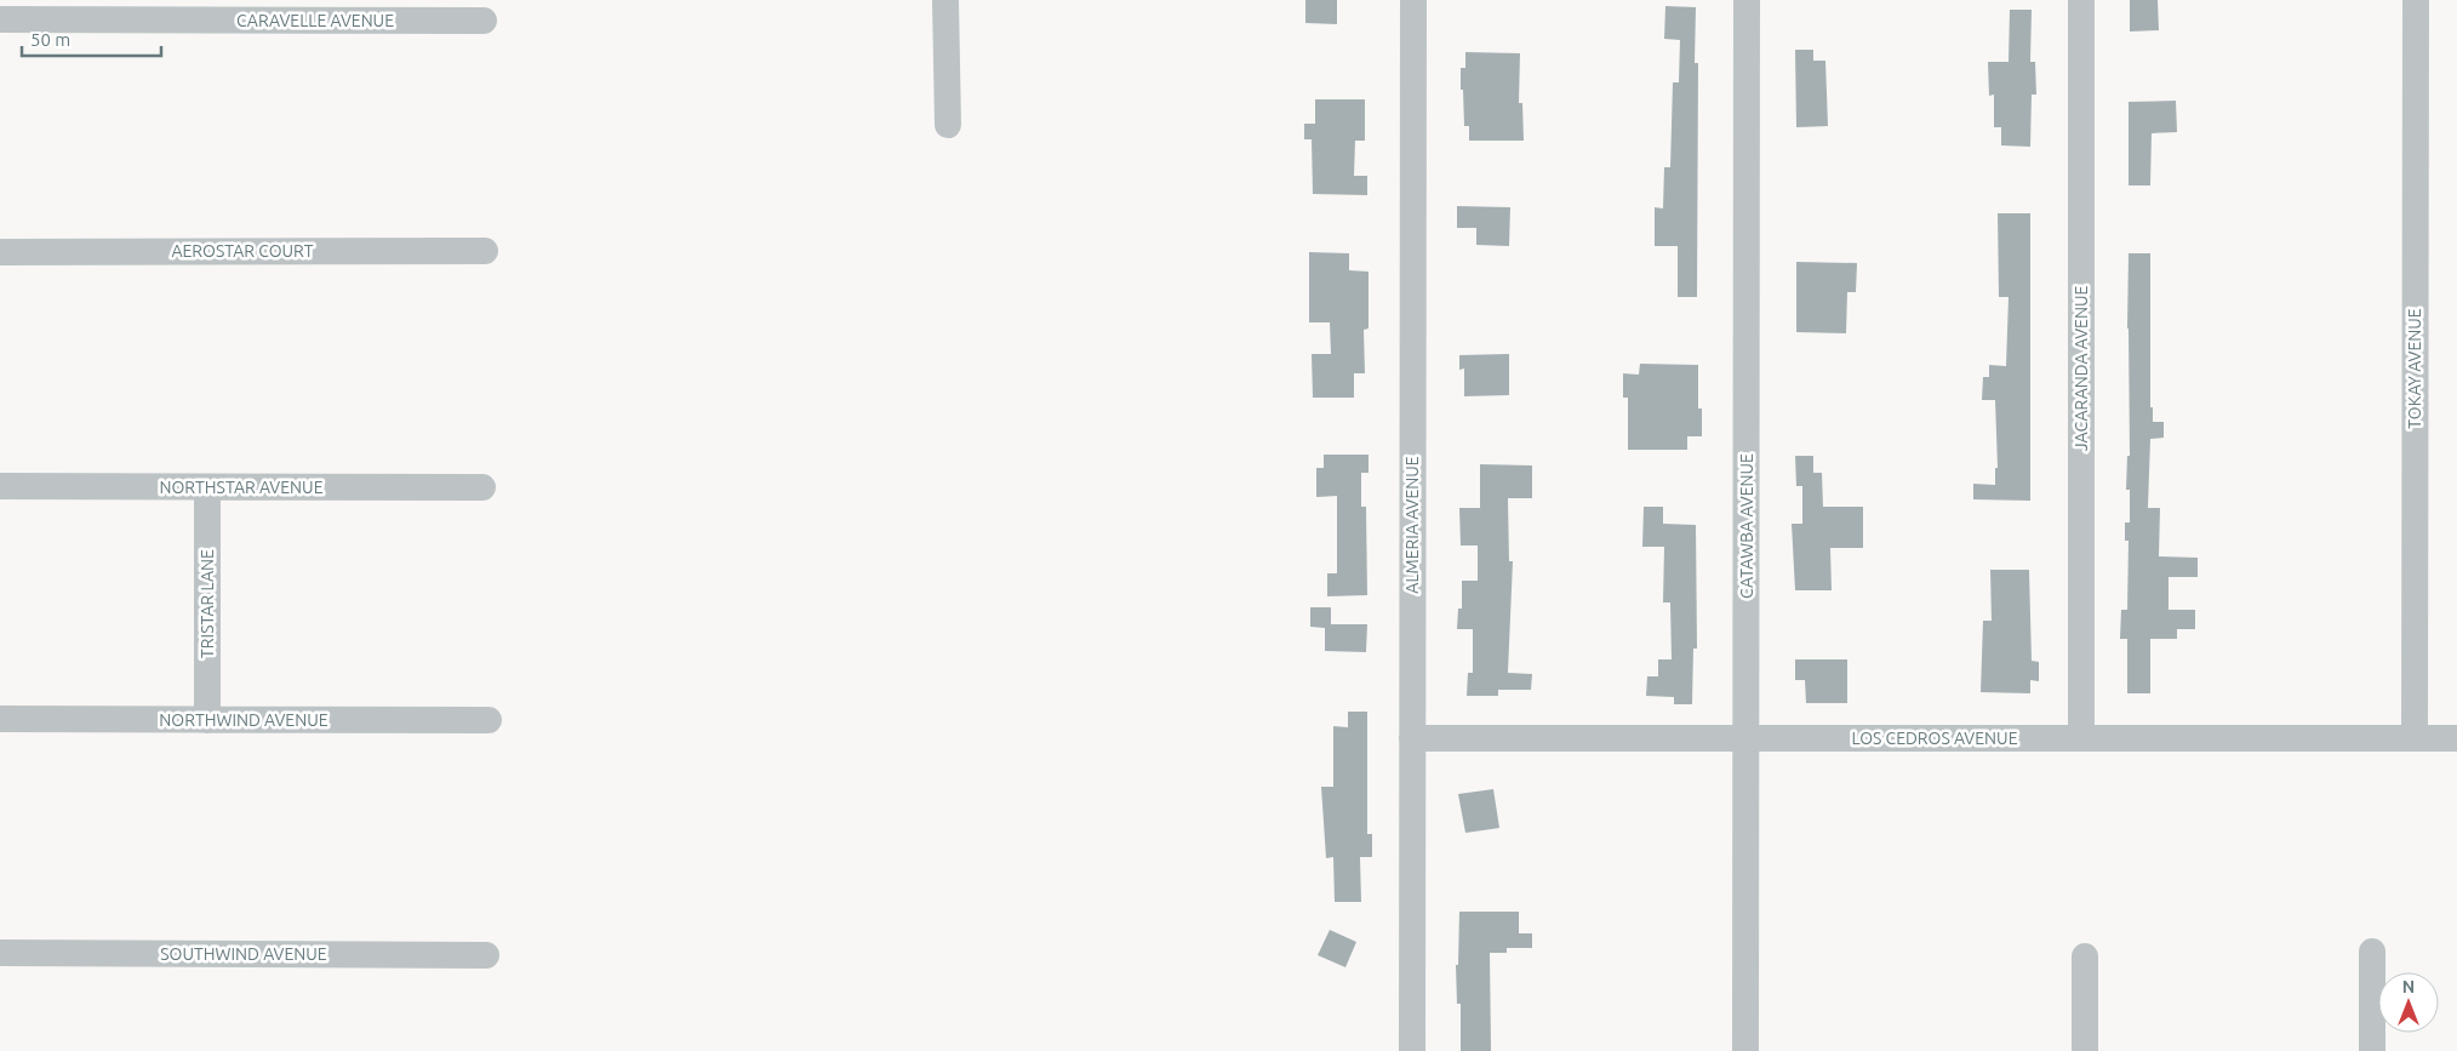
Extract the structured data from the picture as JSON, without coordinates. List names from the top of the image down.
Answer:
{
  "streets": {
    "street": [
      "CARAVELLE AVENUE",
      "AEROSTAR COURT",
      "JACARANDA AVENUE",
      "TOKAY AVENUE",
      "NORTHSTAR AVENUE",
      "ALMERIA AVENUE",
      "CATAWBA AVENUE",
      "TRISTAR LANE",
      "NORTHWIND AVENUE",
      "LOS CEDROS AVENUE",
      "SOUTHWIND AVENUE"
    ]
  },
  "crossings": [
    ["JACARANDA AVENUE", "LOS CEDROS AVENUE"],
    ["TOKAY AVENUE", "LOS CEDROS AVENUE"],
    ["NORTHSTAR AVENUE", "TRISTAR LANE"],
    ["ALMERIA AVENUE", "LOS CEDROS AVENUE"],
    ["CATAWBA AVENUE", "LOS CEDROS AVENUE"],
    ["TRISTAR LANE", "NORTHWIND AVENUE"]
  ],
  "scale_bar": "50 m",
  "north": "top"
}
